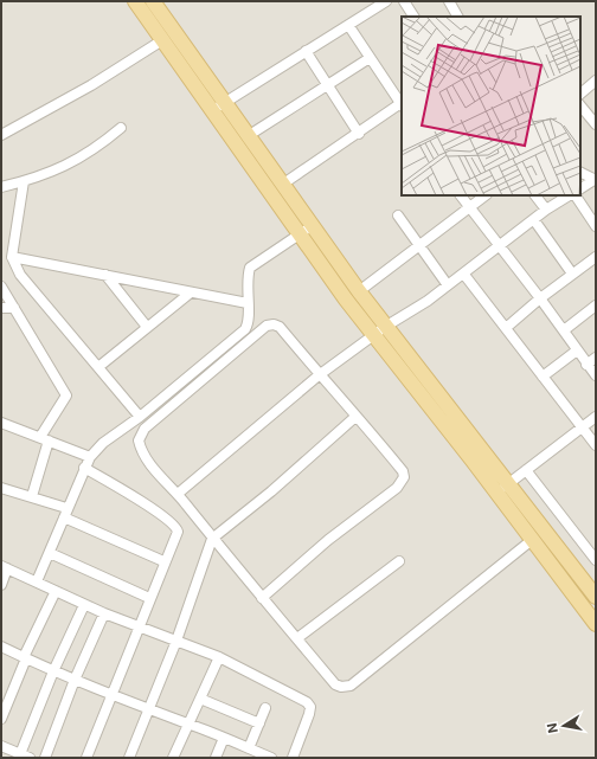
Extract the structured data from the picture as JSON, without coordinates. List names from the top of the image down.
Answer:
{
  "north": "left"
}
